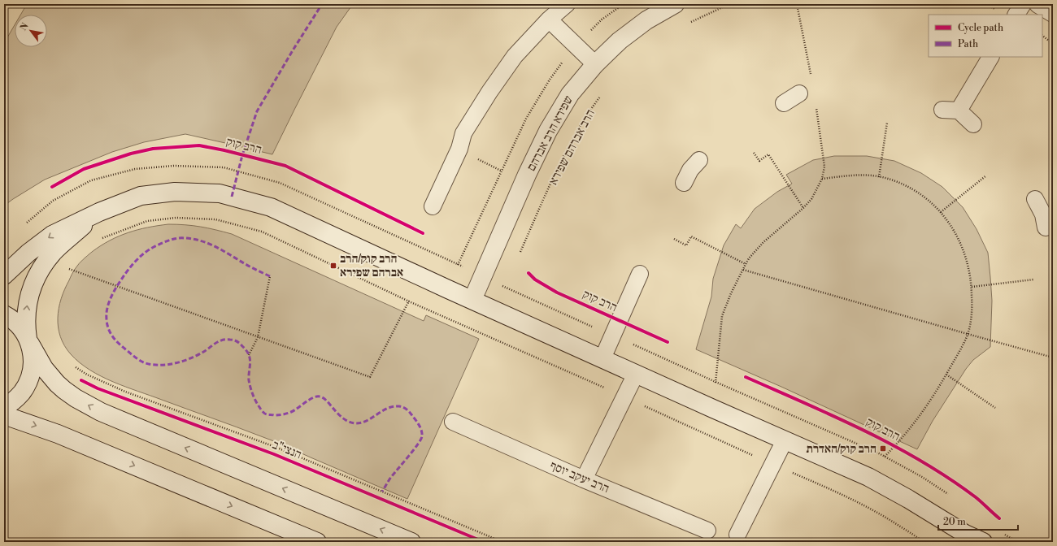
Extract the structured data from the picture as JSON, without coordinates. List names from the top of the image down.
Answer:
{
  "streets": {
    "street": ["שפירא הרב אברהם"],
    "lane": ["הרב יעקב יוסף"],
    "path": ["הרב אברהם שפירא"],
    "cycle path": ["הרב קוק", "הנצי\"ב"]
  },
  "places": {
    "transit": ["הרב קוק/הרב אברהם שפירא", "הרב קוק/האדרת"]
  },
  "legend": ["Cycle path", "Path"],
  "scale_bar": "20 m",
  "north": "top left"
}
